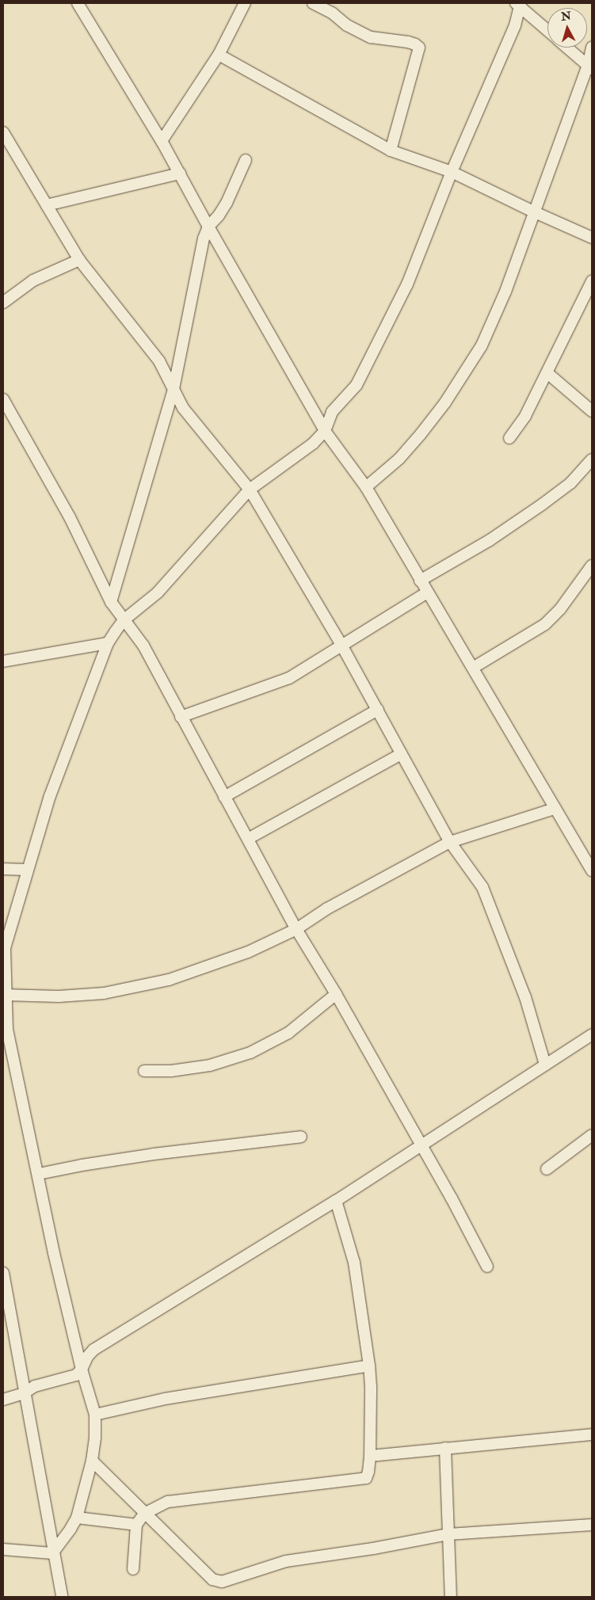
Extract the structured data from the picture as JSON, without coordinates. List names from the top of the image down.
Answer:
{
  "north": "top"
}
